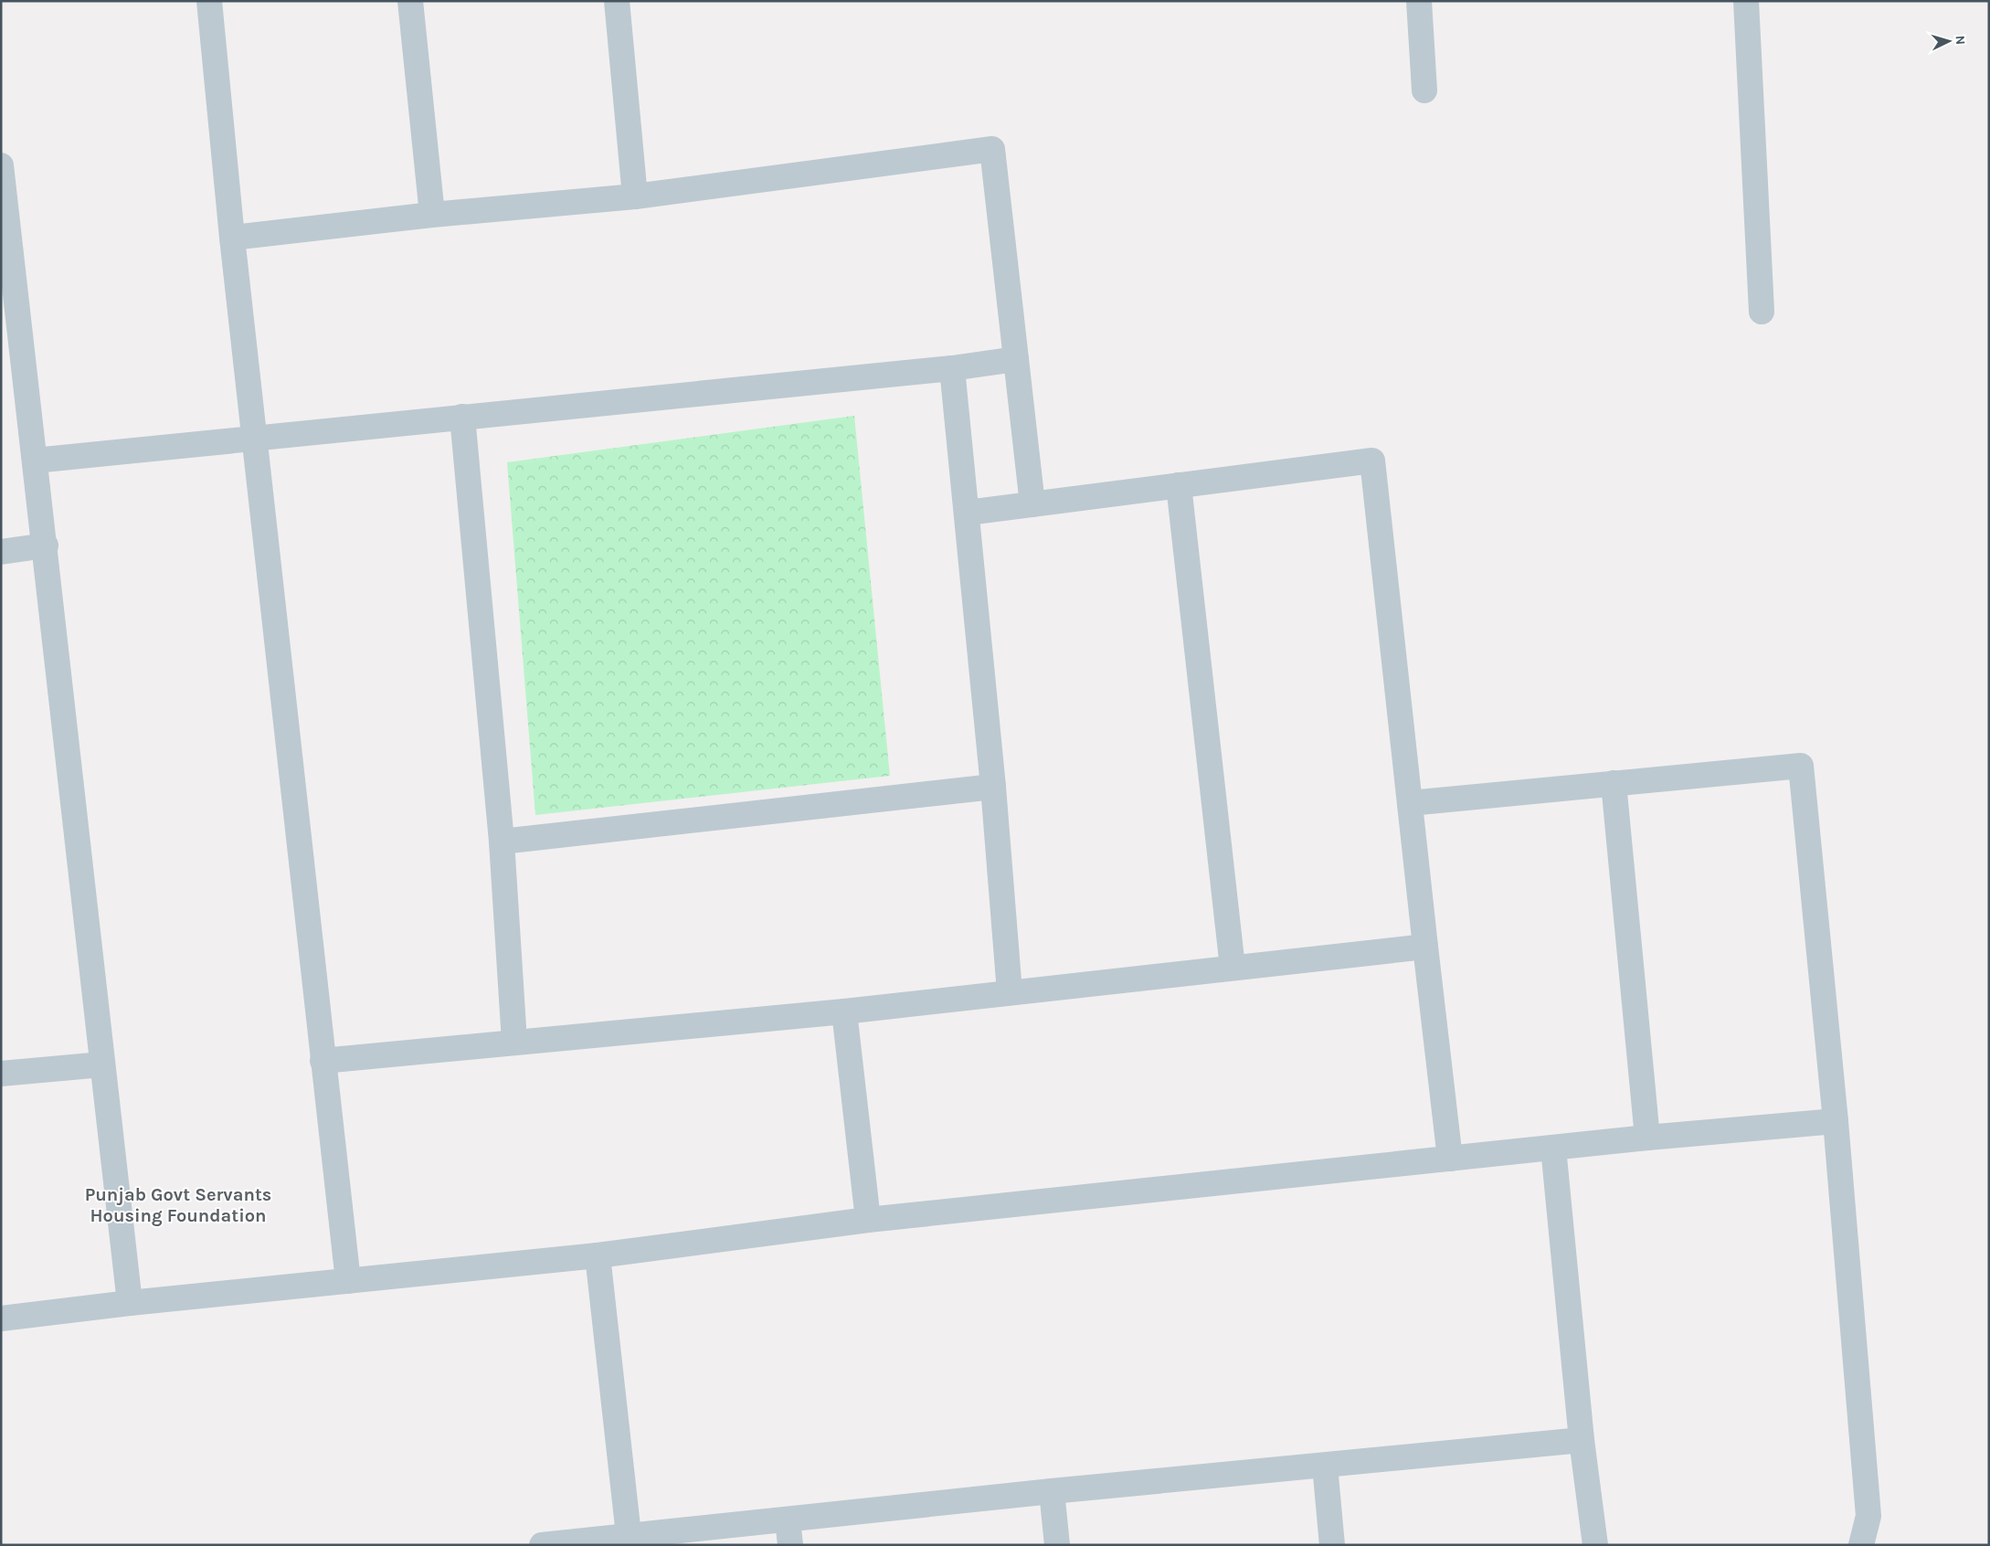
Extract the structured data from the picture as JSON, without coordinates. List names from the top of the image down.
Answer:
{
  "districts": ["Punjab Govt Servants Housing Foundation"],
  "north": "right"
}
